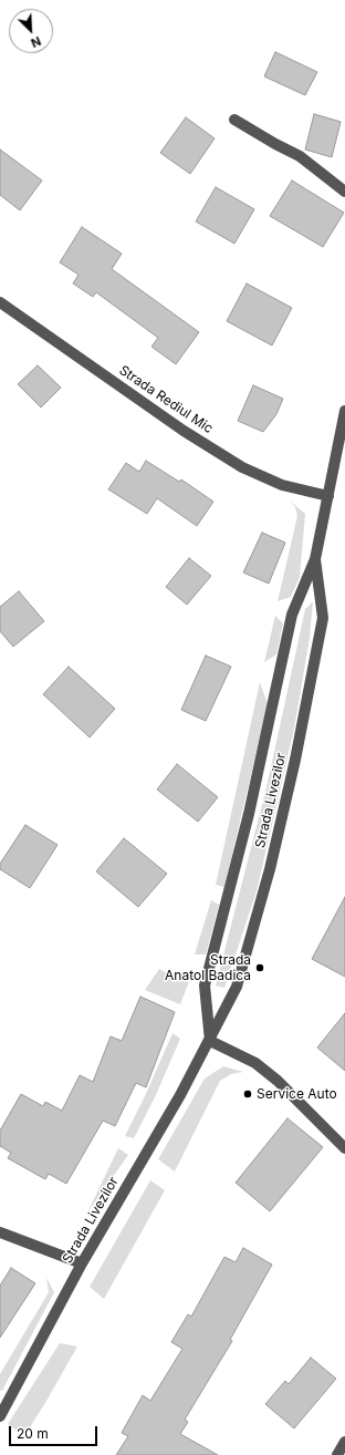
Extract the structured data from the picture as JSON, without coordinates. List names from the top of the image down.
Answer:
{
  "streets": {
    "street": ["Strada Rediul Mic", "Strada Livezilor"]
  },
  "crossings": [
    ["Strada Rediul Mic", "Strada Livezilor"]
  ],
  "places": ["Strada Anatol Badica", "Service Auto"],
  "scale_bar": "20 m",
  "north": "bottom right"
}
